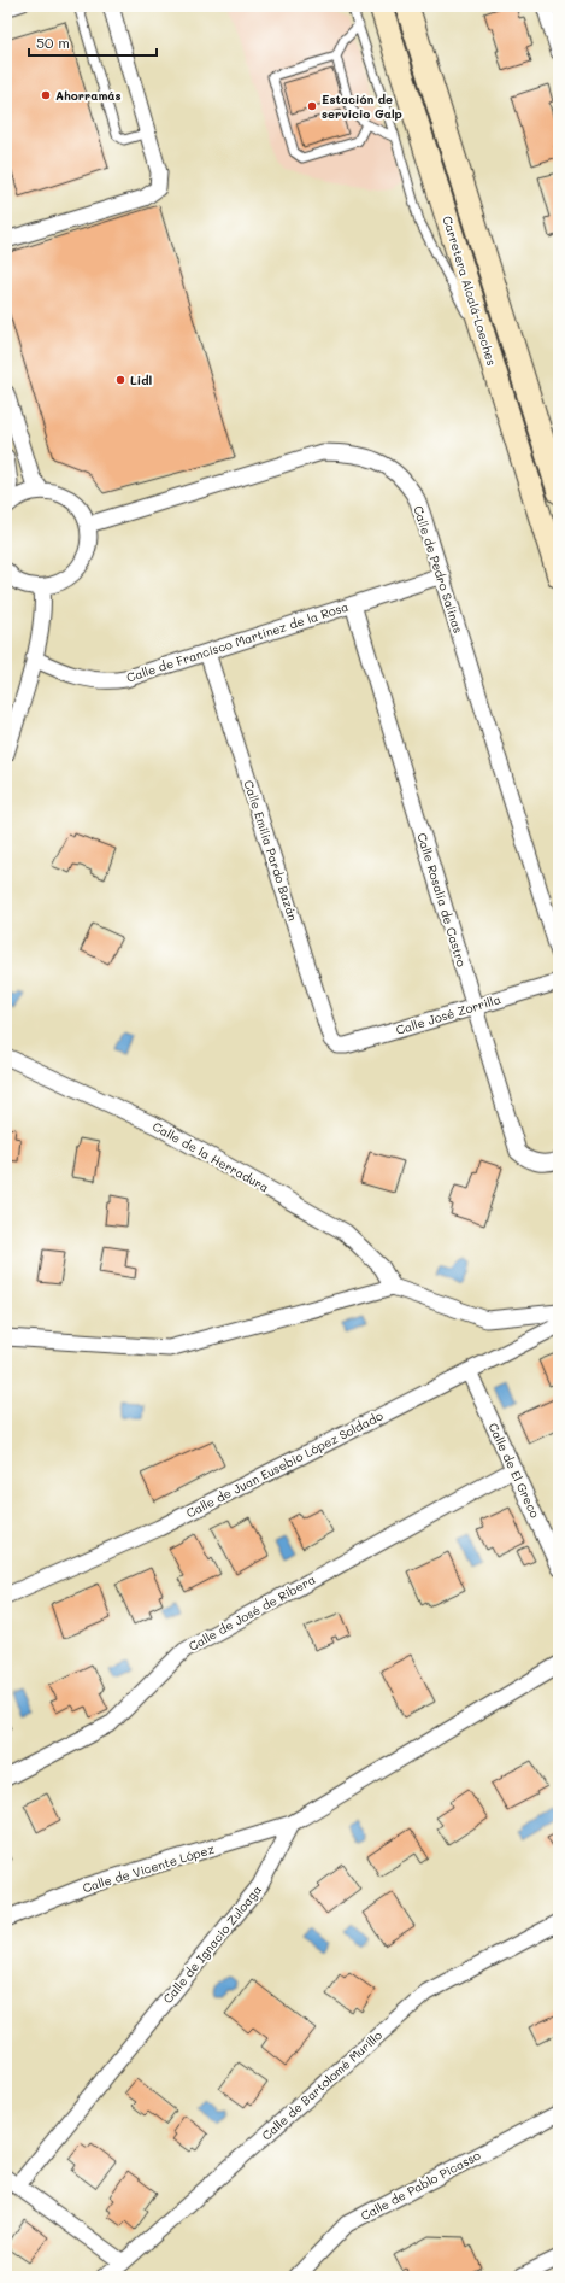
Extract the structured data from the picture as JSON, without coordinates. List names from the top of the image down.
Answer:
{
  "streets": {
    "main road": ["Carretera Alcalá-Loeches"],
    "street": [
      "Calle de Pedro Salinas",
      "Calle de Francisco Martínez de la Rosa",
      "Calle Emilia Pardo Bazán",
      "Calle Rosalía de Castro",
      "Calle José Zorrilla",
      "Calle de la Herradura",
      "Calle de Juan Eusebio López Soldado",
      "Calle de El Greco",
      "Calle de José de Ribera",
      "Calle de Vicente López",
      "Calle de Ignacio Zuloaga",
      "Calle de Bartolomé Murillo",
      "Calle de Pablo Picasso"
    ]
  },
  "crossings": [
    ["Calle de Pedro Salinas", "Calle de Francisco Martínez de la Rosa"],
    ["Calle de Francisco Martínez de la Rosa", "Calle Emilia Pardo Bazán"],
    ["Calle de Francisco Martínez de la Rosa", "Calle Rosalía de Castro"],
    ["Calle Emilia Pardo Bazán", "Calle José Zorrilla"],
    ["Calle Rosalía de Castro", "Calle José Zorrilla"],
    ["Calle de Juan Eusebio López Soldado", "Calle de El Greco"],
    ["Calle de El Greco", "Calle de José de Ribera"],
    ["Calle de Vicente López", "Calle de Ignacio Zuloaga"]
  ],
  "places": ["Ahorramás", "Estación de servicio Galp", "Lidl"],
  "scale_bar": "50 m"
}
